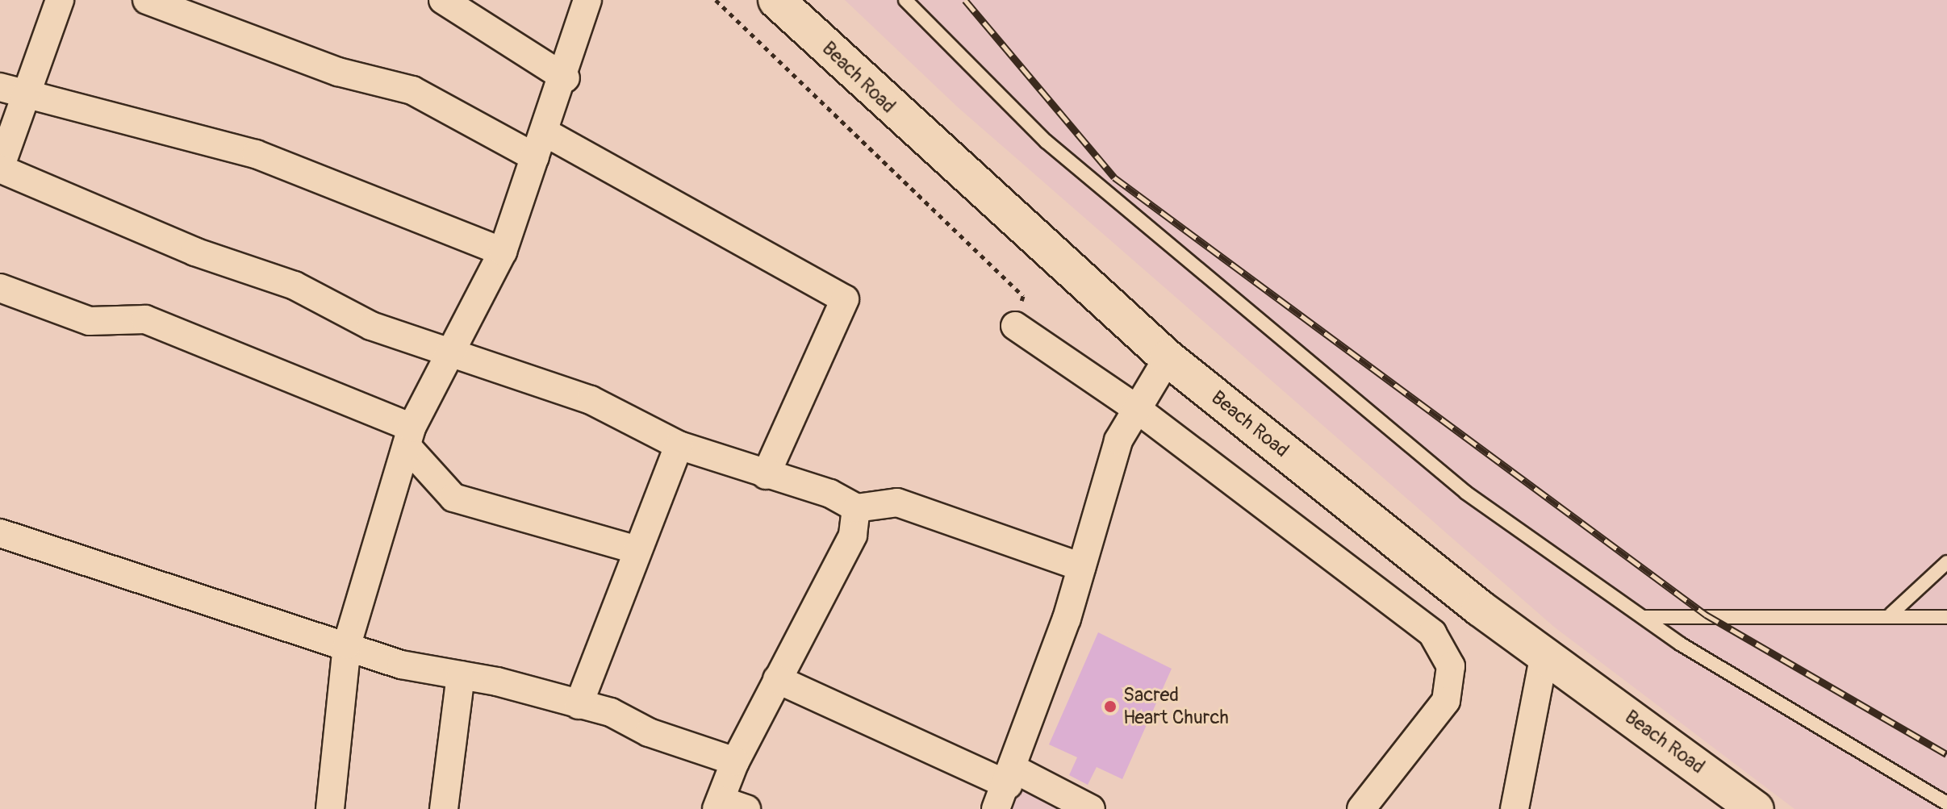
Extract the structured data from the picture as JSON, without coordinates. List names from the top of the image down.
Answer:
{
  "streets": {
    "main road": ["Beach Road"]
  },
  "places": ["Sacred Heart Church"]
}
